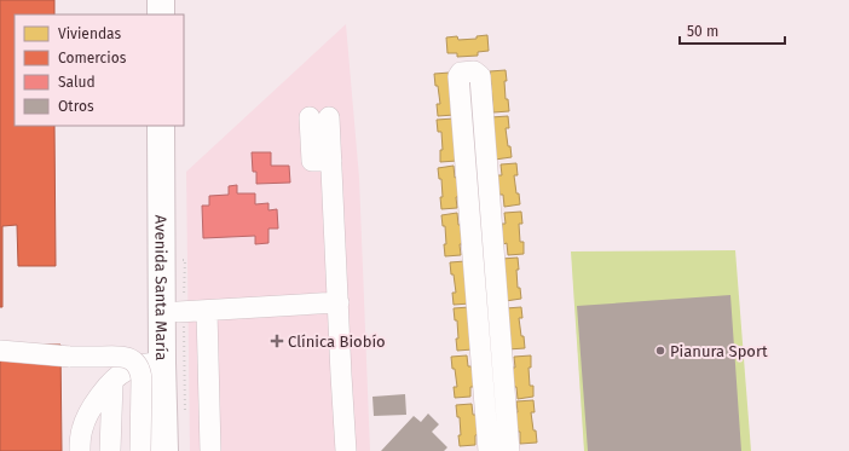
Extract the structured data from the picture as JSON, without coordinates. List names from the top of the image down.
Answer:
{
  "streets": {
    "main road": ["Avenida Santa María"]
  },
  "places": {
    "health": ["Clínica Biobío"],
    "other": ["Pianura Sport"]
  },
  "legend": [
    "Viviendas",
    "Comercios",
    "Salud",
    "Otros"
  ],
  "scale_bar": "50 m"
}
